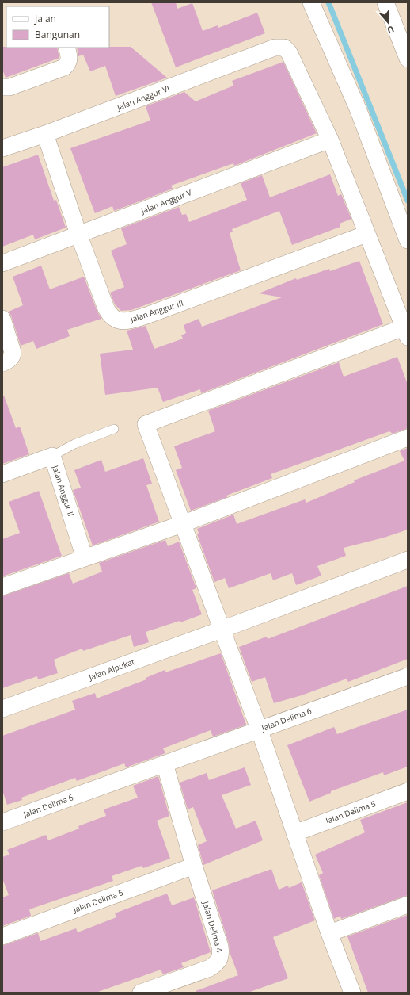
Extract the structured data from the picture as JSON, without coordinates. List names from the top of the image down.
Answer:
{
  "streets": {
    "street": [
      "Jalan Anggur VI",
      "Jalan Anggur V",
      "Jalan Anggur III",
      "Jalan Anggur II",
      "Jalan Alpukat",
      "Jalan Delima 6",
      "Jalan Delima 5",
      "Jalan Delima 4"
    ]
  },
  "crossings": [
    ["Jalan Anggur VI", "Jalan Anggur V"],
    ["Jalan Anggur VI", "Jalan Anggur III"],
    ["Jalan Anggur V", "Jalan Anggur III"],
    ["Jalan Delima 5", "Jalan Delima 4"]
  ],
  "legend": ["Jalan", "Bangunan"],
  "north": "bottom"
}
